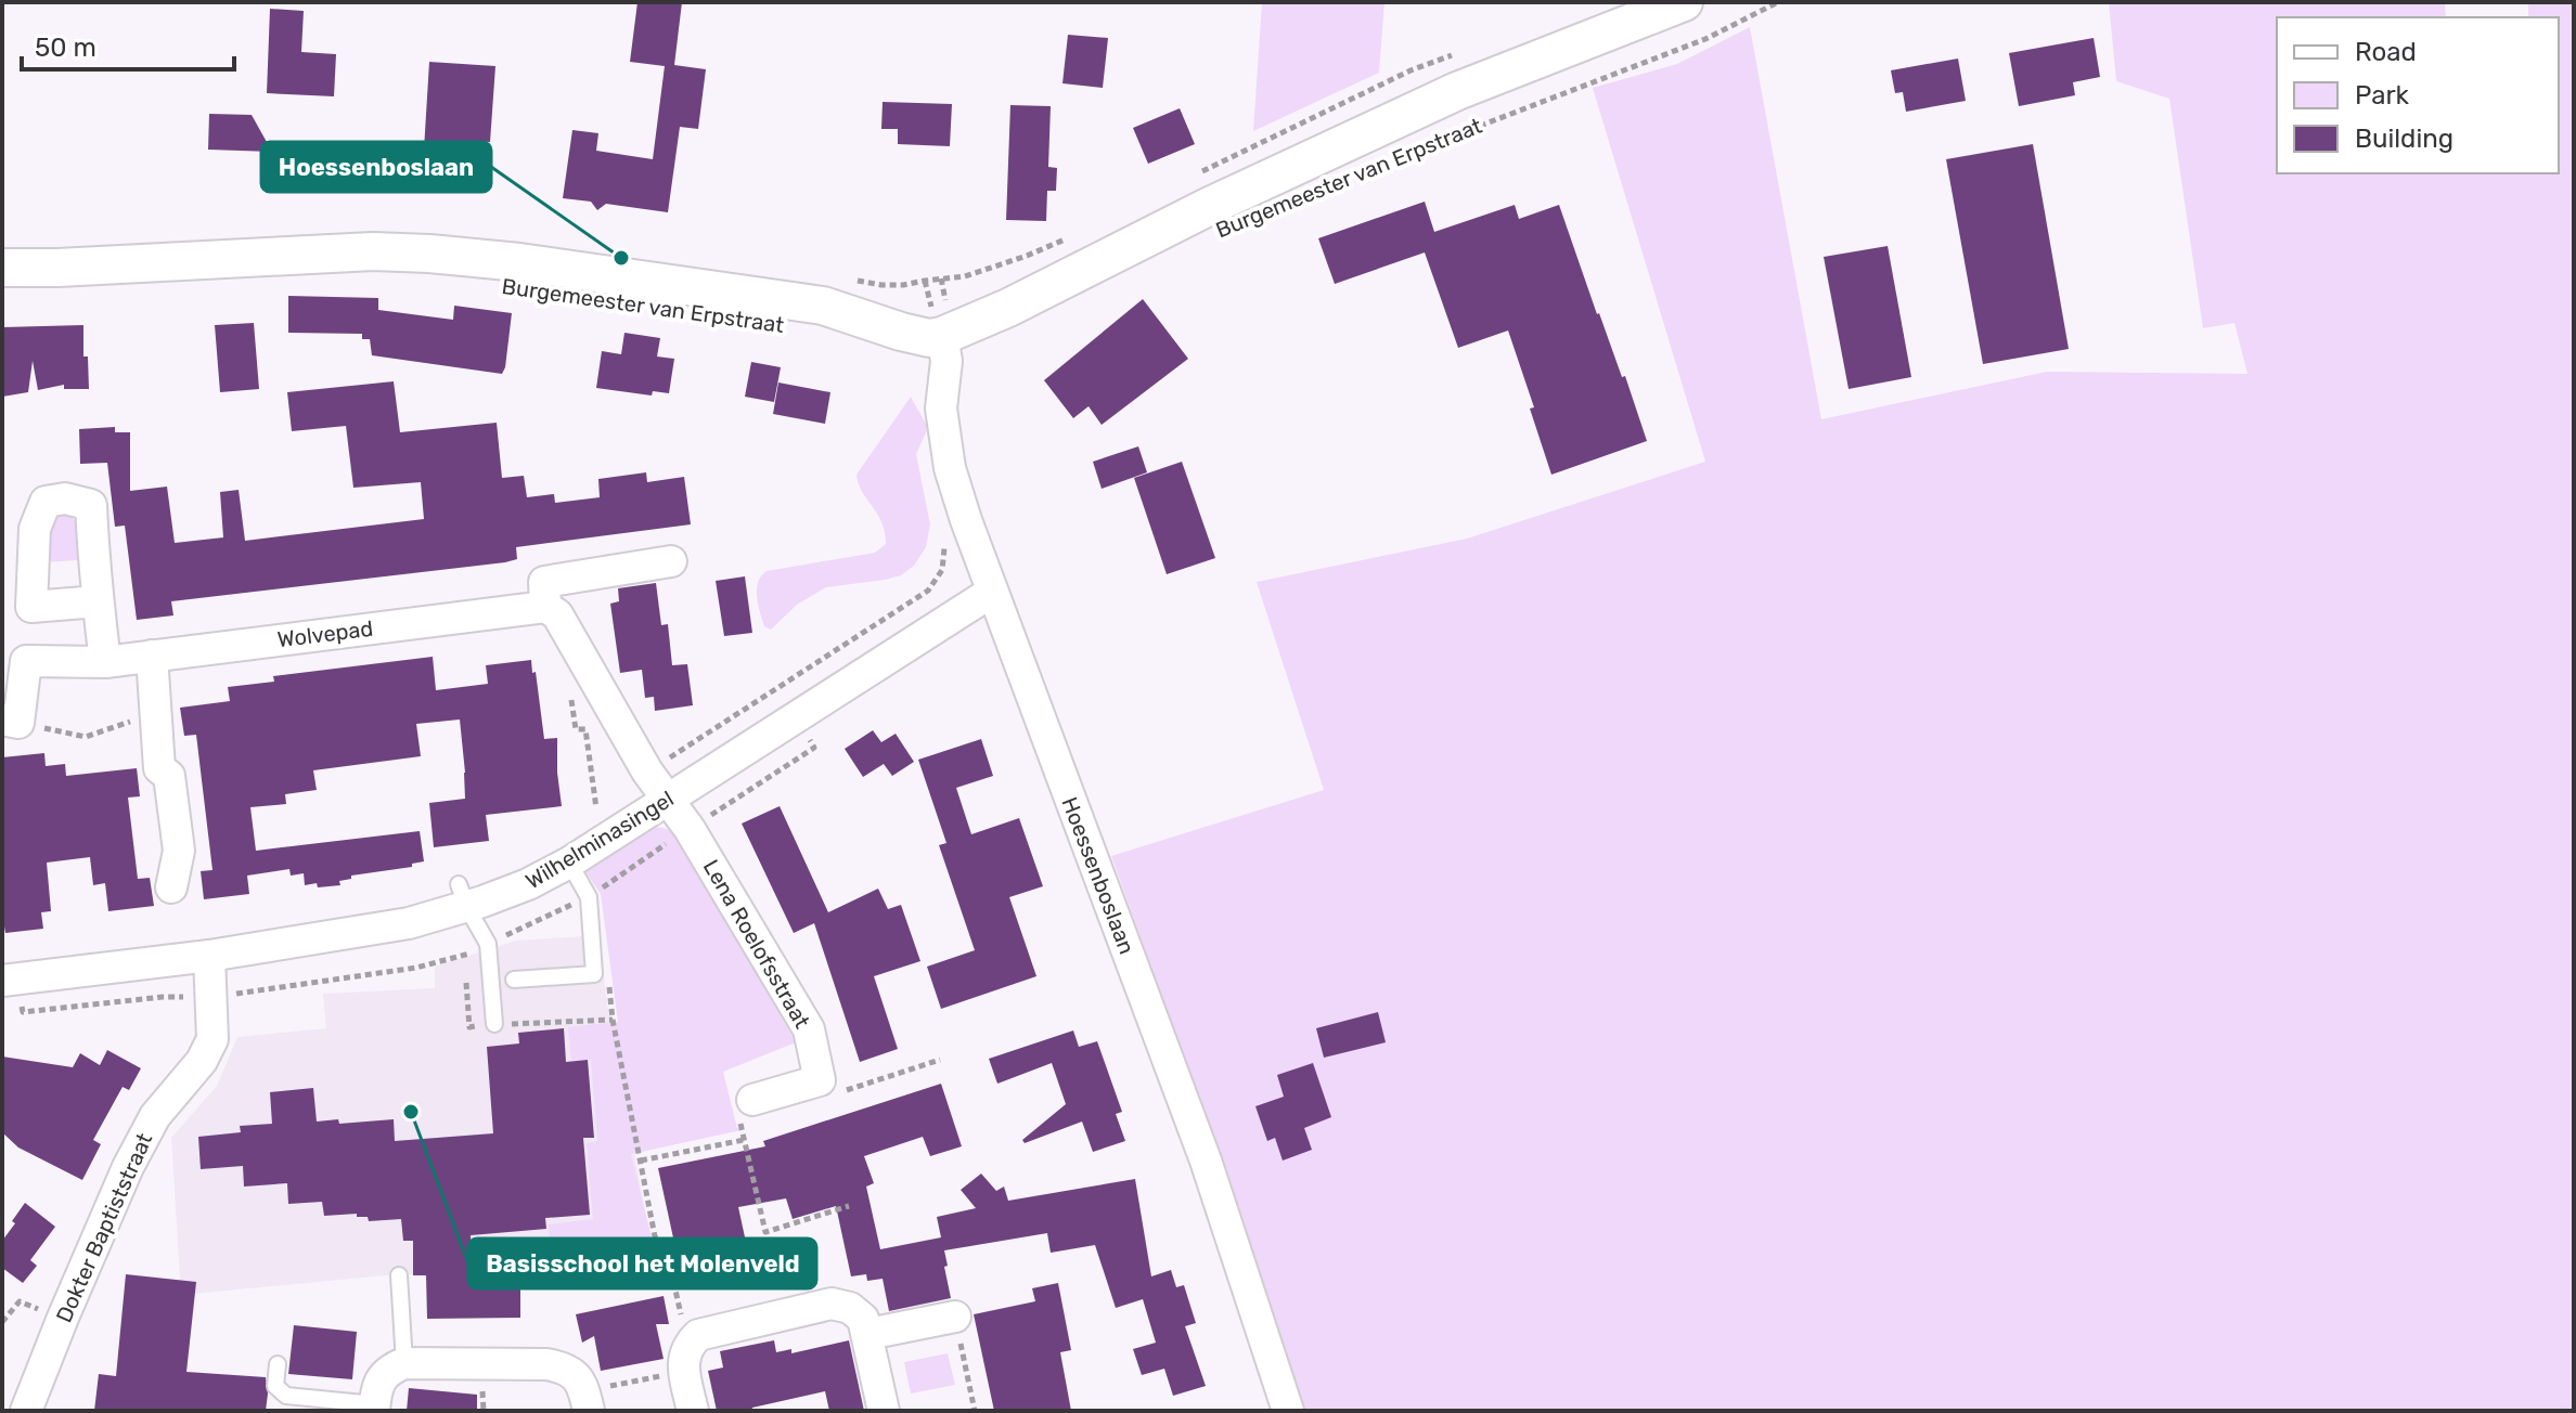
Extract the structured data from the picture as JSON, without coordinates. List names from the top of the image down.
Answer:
{
  "streets": {
    "street": [
      "Burgemeester van Erpstraat",
      "Wolvepad",
      "Wilhelminasingel",
      "Hoessenboslaan",
      "Lena Roelofsstraat",
      "Dokter Baptiststraat"
    ]
  },
  "crossings": [
    ["Burgemeester van Erpstraat", "Hoessenboslaan"],
    ["Wilhelminasingel", "Hoessenboslaan"],
    ["Wilhelminasingel", "Lena Roelofsstraat"],
    ["Wilhelminasingel", "Dokter Baptiststraat"]
  ],
  "places": ["Hoessenboslaan", "Basisschool het Molenveld"],
  "legend": ["Road", "Park", "Building"],
  "scale_bar": "50 m"
}
